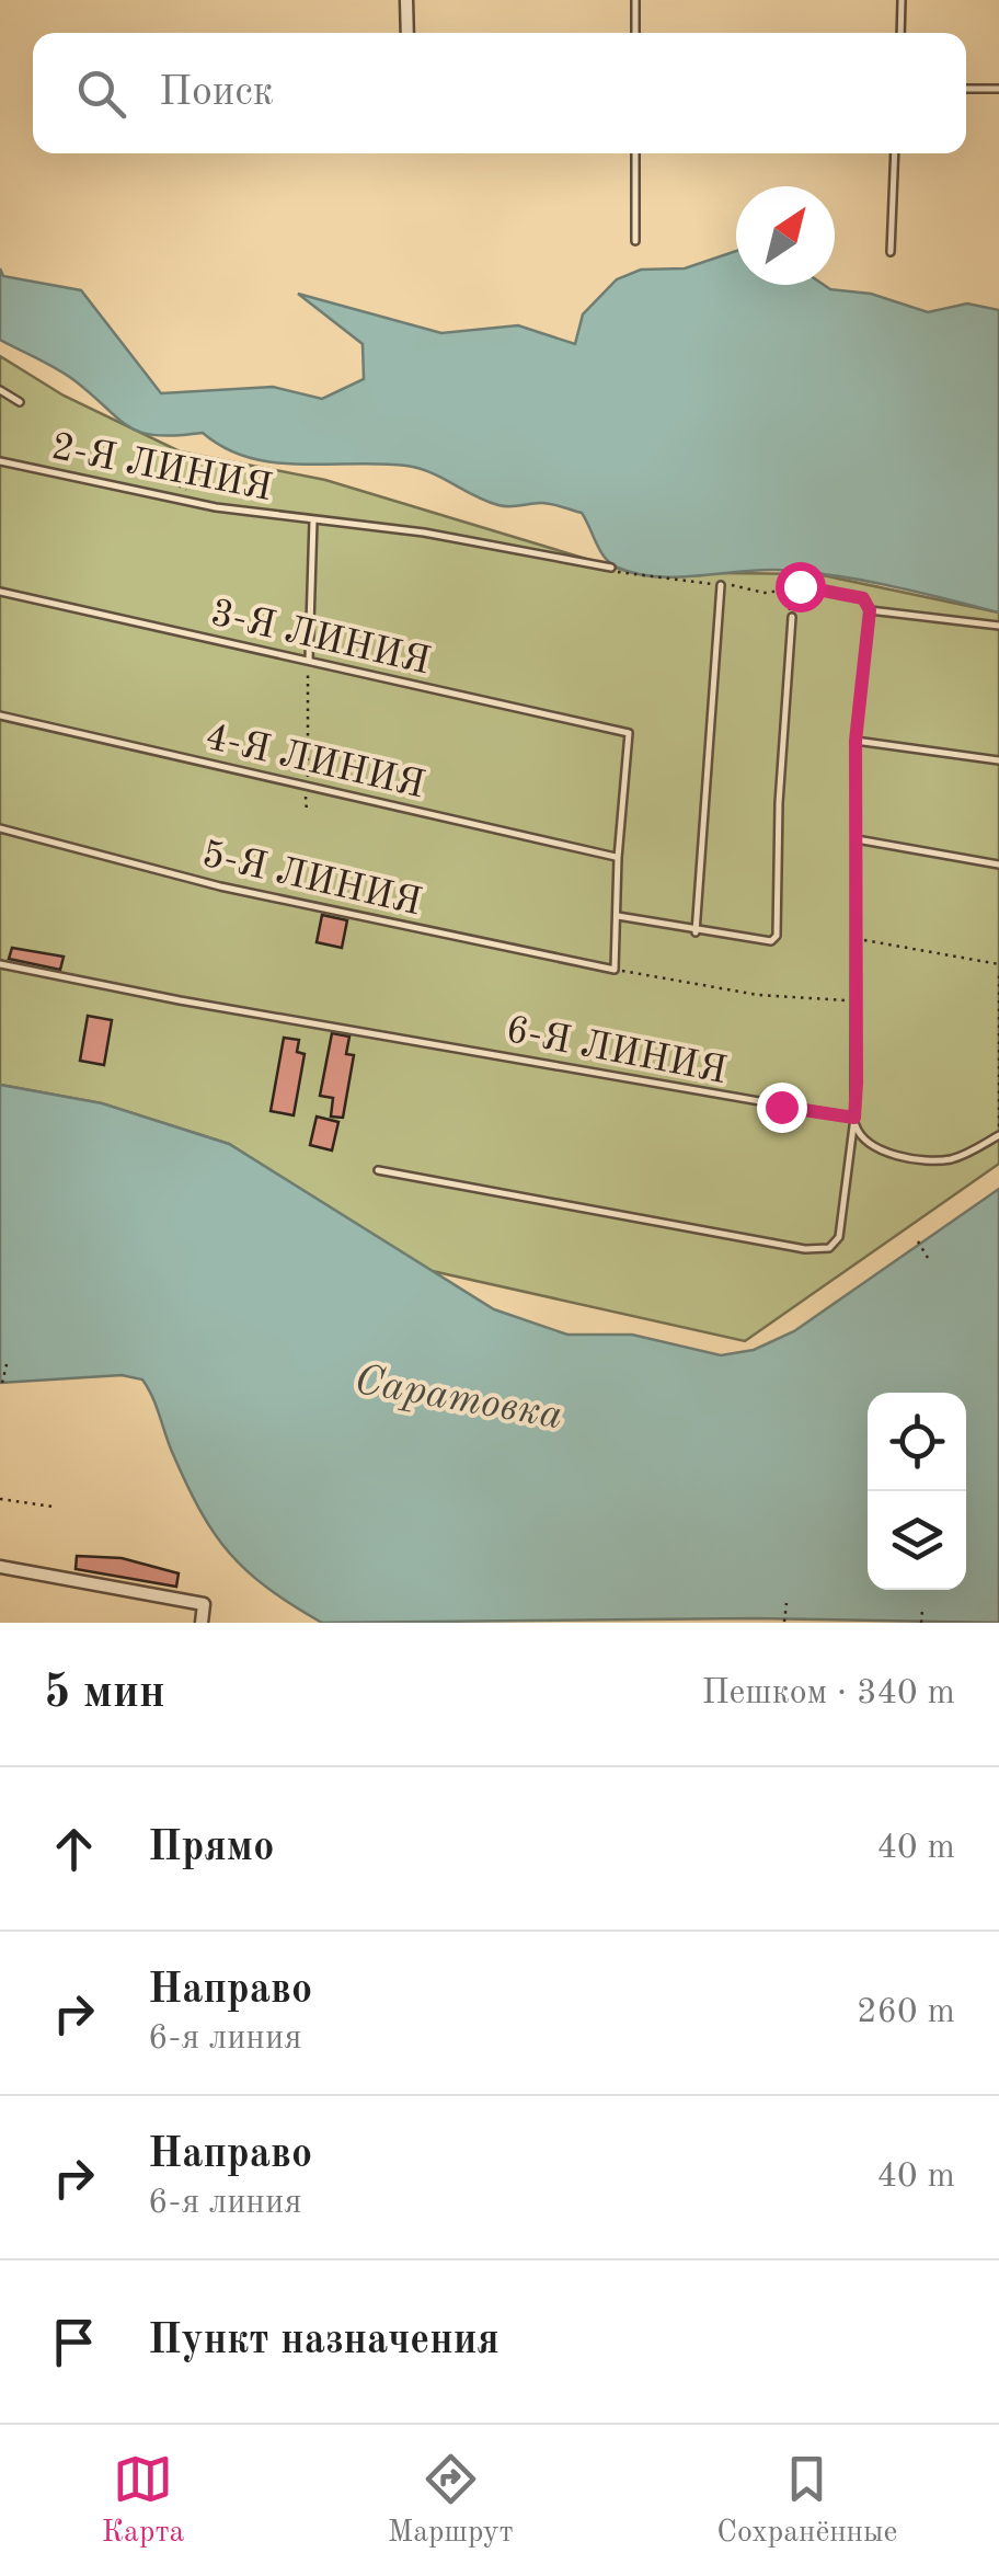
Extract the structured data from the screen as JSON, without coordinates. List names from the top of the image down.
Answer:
{
  "streets": {
    "lane": [
      "2-Я ЛИНИЯ",
      "3-Я ЛИНИЯ",
      "4-Я ЛИНИЯ",
      "5-Я ЛИНИЯ",
      "6-Я ЛИНИЯ"
    ]
  },
  "crossings": [
    ["3-Я ЛИНИЯ", "4-Я ЛИНИЯ"]
  ],
  "water": ["Саратовка"],
  "north": "top right",
  "page": {
    "search": "Поиск",
    "heading": ["5 мин", "Пешком · 340 m"],
    "list": [
      ["Прямо", "40 m"],
      ["Направо", "6-я линия", "260 m"],
      ["Направо", "6-я линия", "40 m"],
      "Пункт назначения"
    ],
    "nav": ["Карта", "Маршрут", "Сохранённые"]
  }
}
